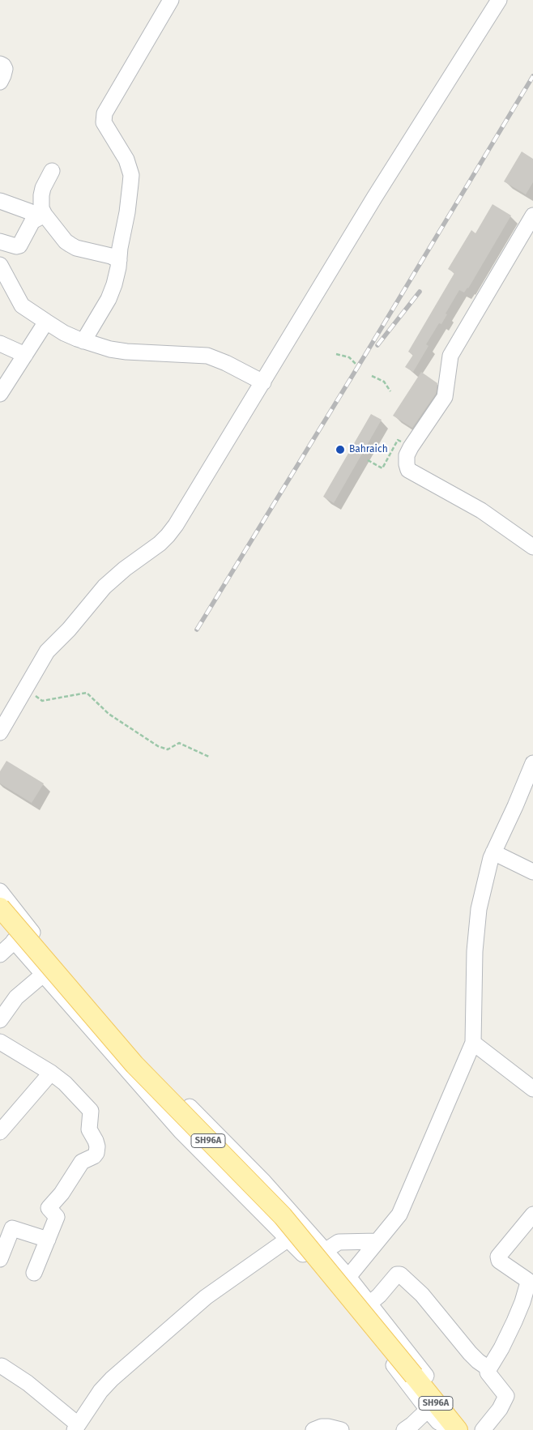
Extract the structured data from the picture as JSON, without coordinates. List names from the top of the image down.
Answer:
{
  "streets": {
    "main road": ["SH96A"]
  },
  "places": ["Bahraich"]
}
